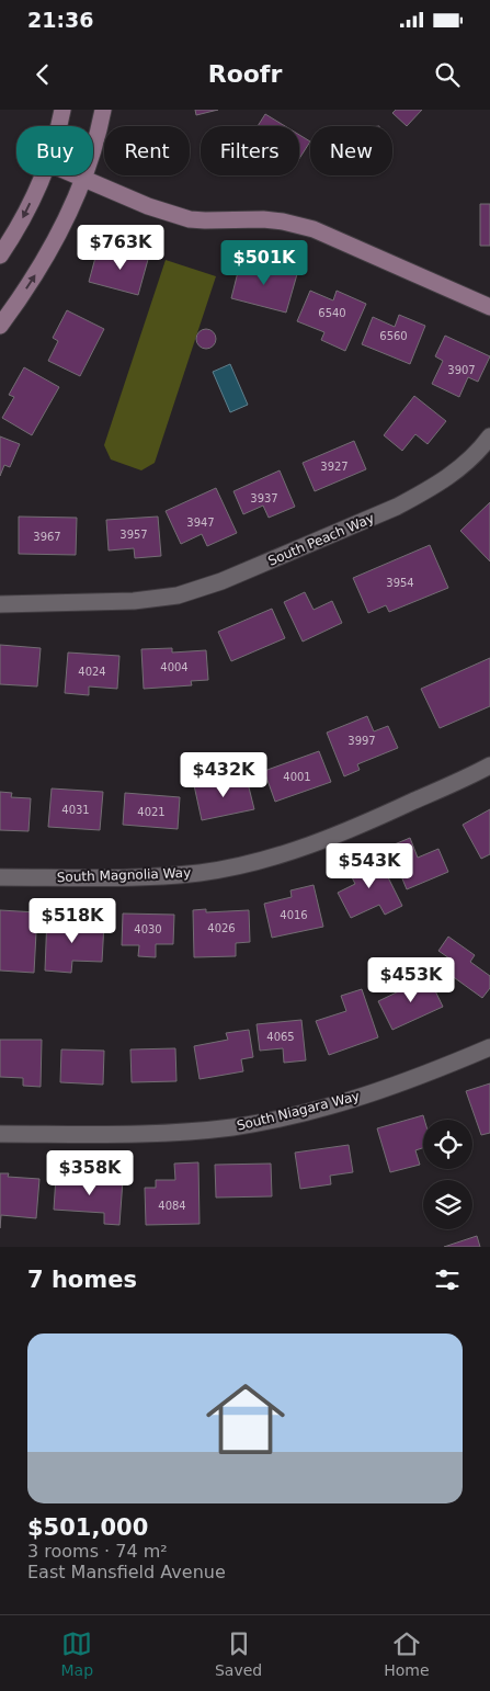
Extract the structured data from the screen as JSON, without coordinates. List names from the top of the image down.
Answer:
{
  "streets": {
    "street": ["South Peach Way", "South Magnolia Way", "South Niagara Way"]
  },
  "house_numbers": [
    "6540",
    "6560",
    "3907",
    "3927",
    "3937",
    "3947",
    "3957",
    "3967",
    "3954",
    "4004",
    "4024",
    "3997",
    "4001",
    "4031",
    "4021",
    "4016",
    "4026",
    "4030",
    "4065",
    "4084"
  ],
  "page": {
    "status": "21:36",
    "header": "Roofr",
    "chip": [
      "Buy",
      "Rent",
      "Filters",
      "New"
    ],
    "price": [
      "$763K",
      "$501K",
      "$432K",
      "$543K",
      "$518K",
      "$453K",
      "$358K"
    ],
    "heading": "7 homes",
    "list": [
      {
        "name": "$501,000",
        "note": "3 rooms · 74 m² · East Mansfield Avenue"
      }
    ],
    "tabs": ["Map", "Saved", "Home"]
  }
}
